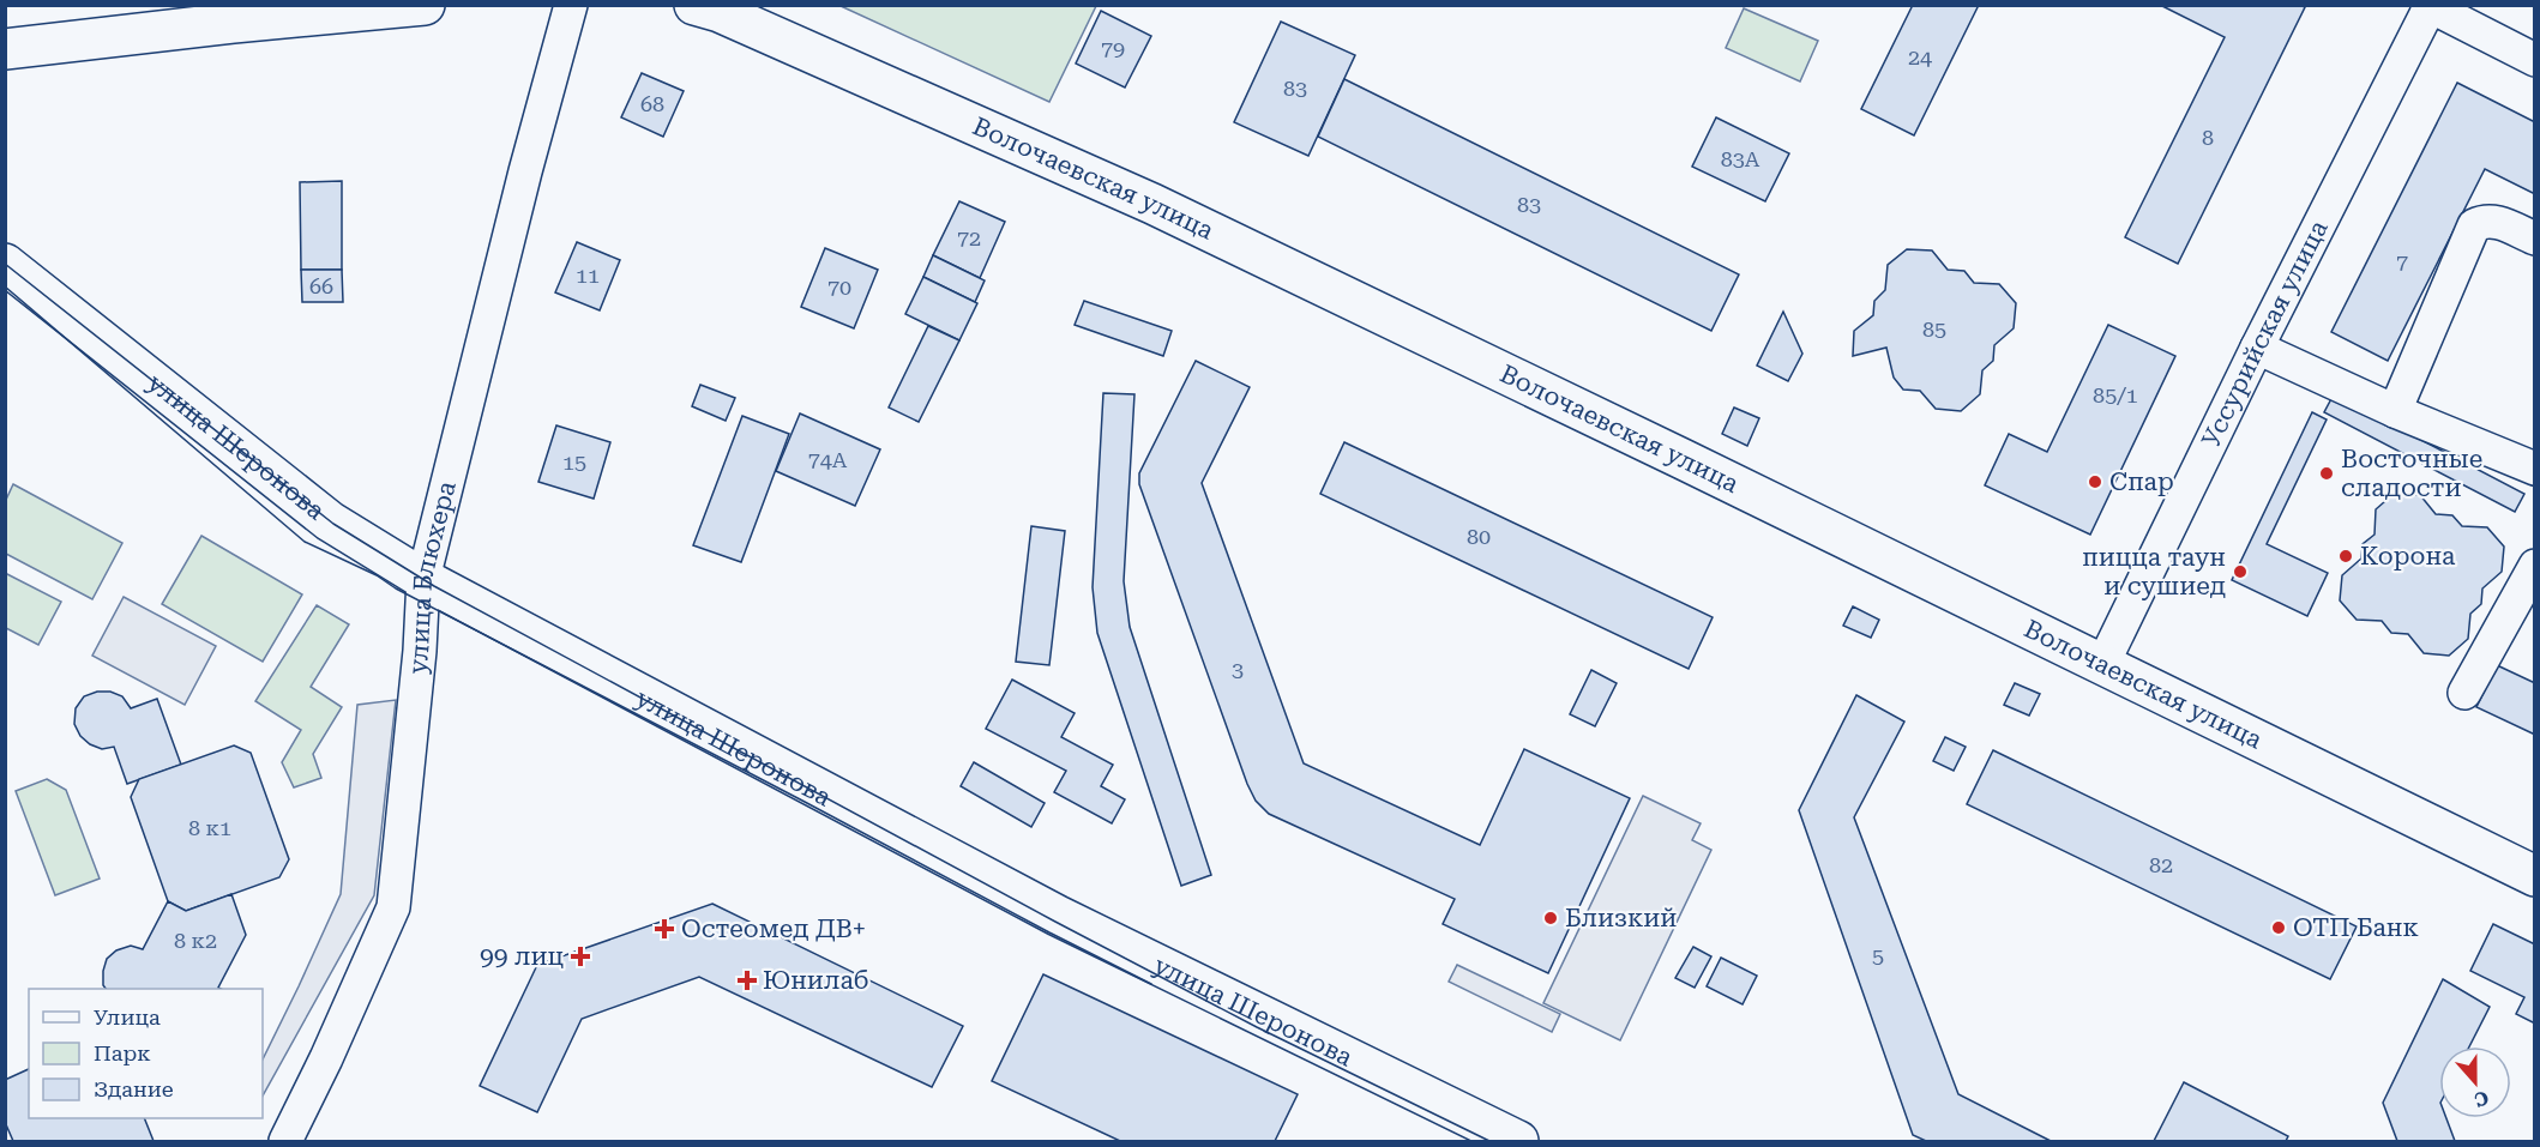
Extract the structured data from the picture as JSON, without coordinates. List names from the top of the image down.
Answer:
{
  "streets": {
    "main road": ["Волочаевская улица", "улица Шеронова"],
    "street": ["Уссурийская улица", "улица Блюхера"]
  },
  "crossings": [
    ["Волочаевская улица", "Уссурийская улица"],
    ["улица Шеронова", "улица Блюхера"]
  ],
  "places": {
    "other": [
      "Восточные сладости",
      "Спар",
      "Корона",
      "пицца таун и сушиед",
      "Близкий",
      "ОТП Банк"
    ],
    "health": ["Остеомед ДВ+", "99 лиц", "Юнилаб"]
  },
  "house_numbers": [
    "79",
    "24",
    "83",
    "68",
    "8",
    "83А",
    "83",
    "72",
    "7",
    "11",
    "66",
    "70",
    "85",
    "85/1",
    "74А",
    "15",
    "80",
    "3",
    "8 к1",
    "82",
    "8 к2",
    "5"
  ],
  "legend": ["Улица", "Парк", "Здание"],
  "north": "bottom"
}
